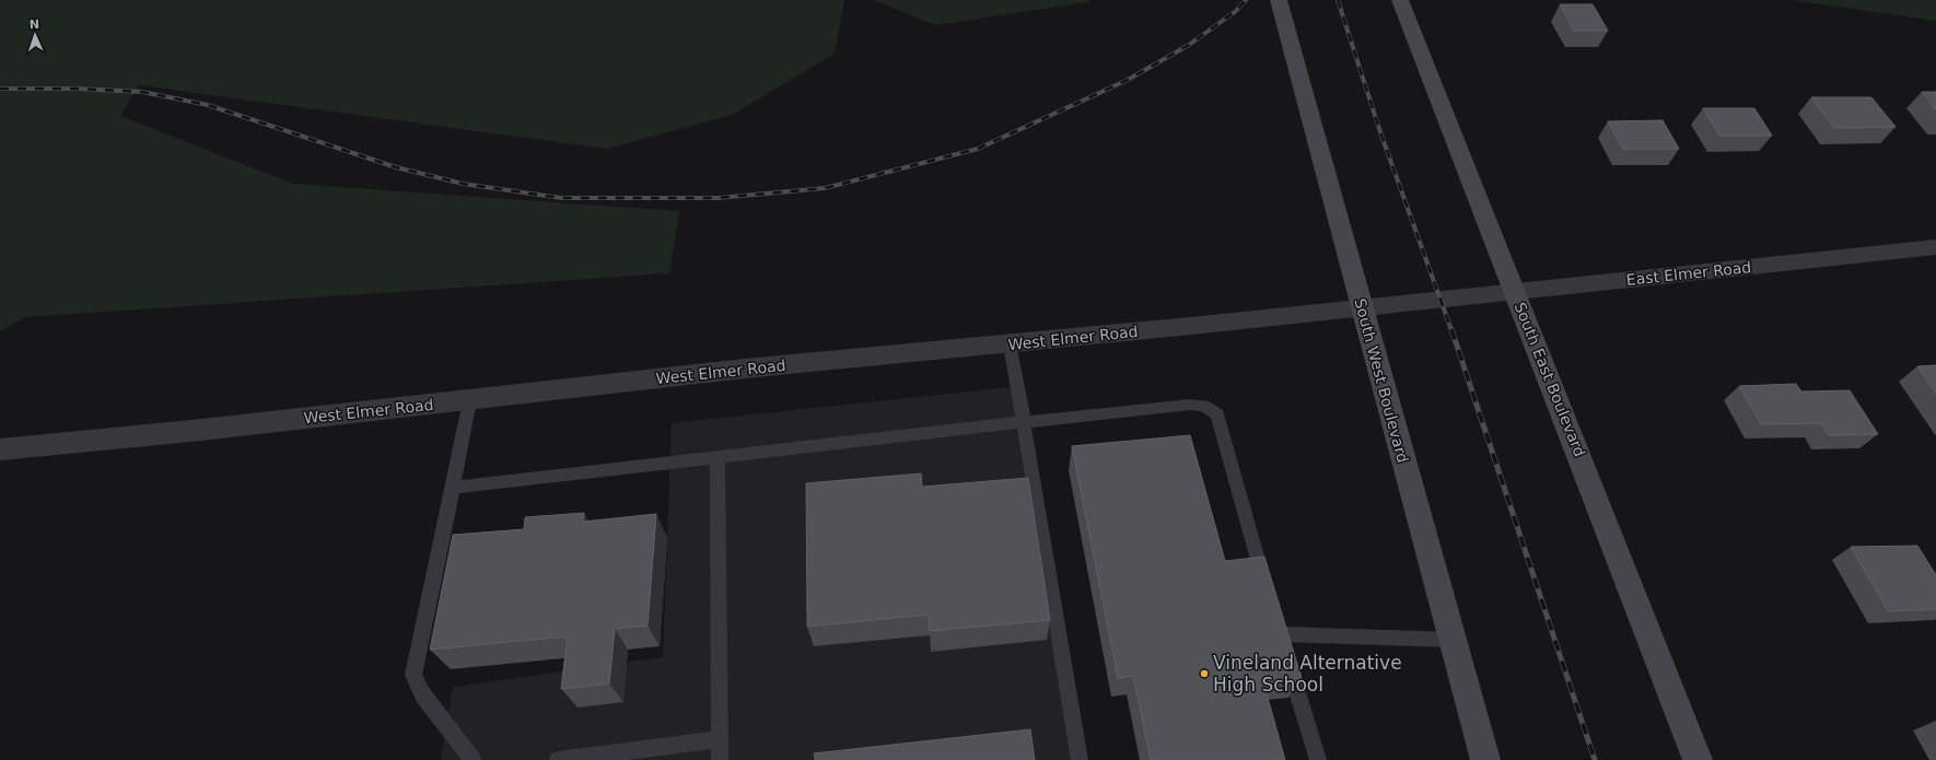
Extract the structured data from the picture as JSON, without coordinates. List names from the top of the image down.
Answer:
{
  "streets": {
    "main road": ["South East Boulevard", "South West Boulevard"],
    "street": ["East Elmer Road", "West Elmer Road"]
  },
  "crossings": [
    ["East Elmer Road", "West Elmer Road"],
    ["East Elmer Road", "South East Boulevard"],
    ["West Elmer Road", "South West Boulevard"]
  ],
  "places": ["Vineland Alternative High School"],
  "north": "top"
}
